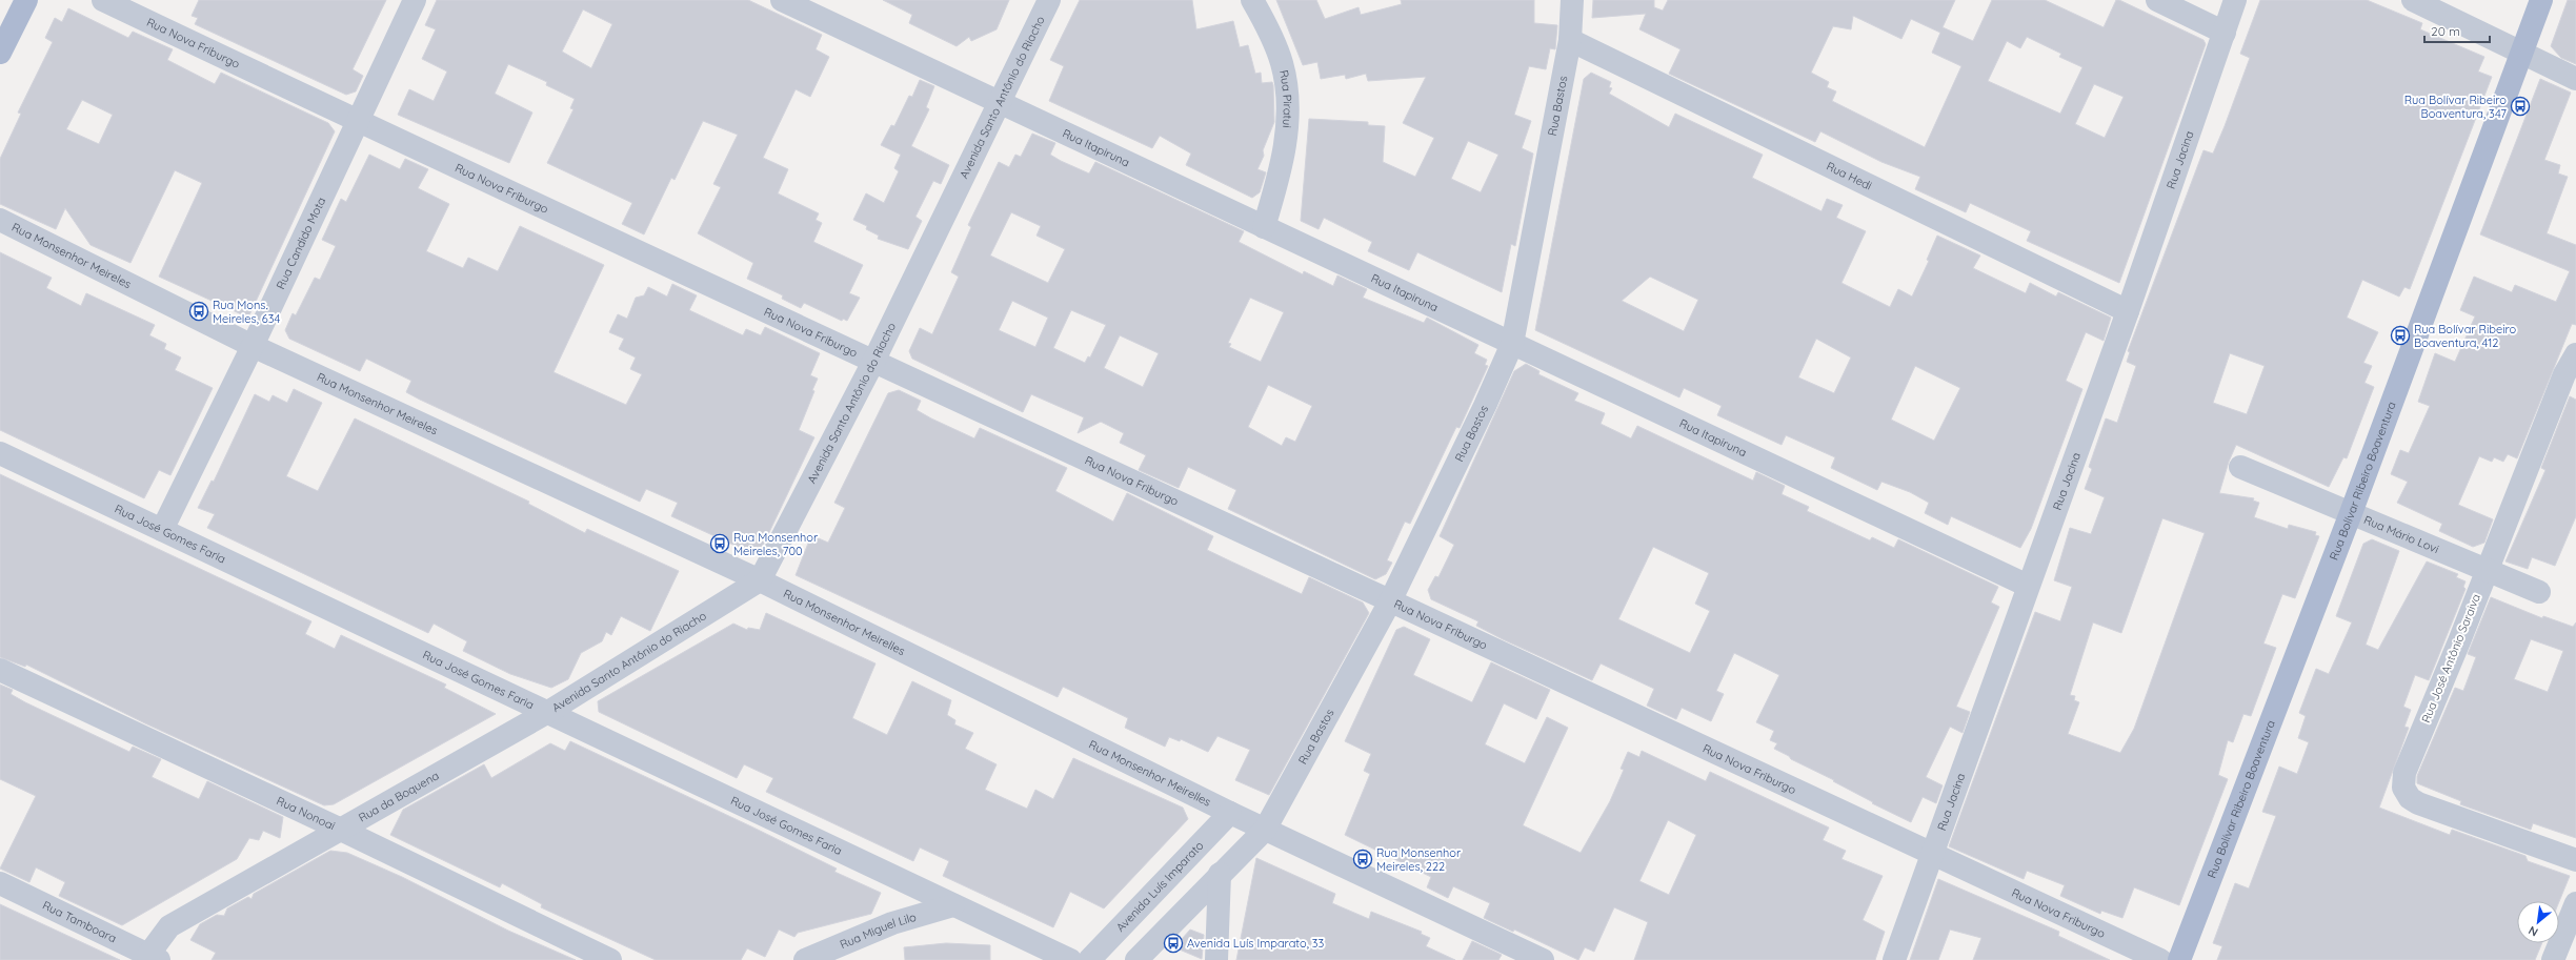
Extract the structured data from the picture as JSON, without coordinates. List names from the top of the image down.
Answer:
{
  "streets": {
    "main road": ["Rua Bolívar Ribeiro Boaventura"],
    "street": [
      "Rua Nova Friburgo",
      "Avenida Santo Antônio do Riacho",
      "Rua Piratui",
      "Rua Bastos",
      "Rua Itapiruna",
      "Rua Jacina",
      "Rua Hedi",
      "Rua Candido Mota",
      "Rua Monsenhor Meireles",
      "Rua José Gomes Faria",
      "Rua Mário Lovi",
      "Rua Monsenhor Meirelles",
      "Rua José Antônio Saraiva",
      "Rua da Boquena",
      "Rua Nonoai",
      "Avenida Luís Imparato",
      "Rua Tamboara",
      "Rua Miguel Lilo"
    ]
  },
  "crossings": [
    ["Rua Nova Friburgo", "Avenida Santo Antônio do Riacho"],
    ["Rua Nova Friburgo", "Rua Bastos"],
    ["Rua Nova Friburgo", "Rua Jacina"],
    ["Rua Nova Friburgo", "Rua Candido Mota"],
    ["Avenida Santo Antônio do Riacho", "Rua Itapiruna"],
    ["Avenida Santo Antônio do Riacho", "Rua Monsenhor Meireles"],
    ["Avenida Santo Antônio do Riacho", "Rua José Gomes Faria"],
    ["Avenida Santo Antônio do Riacho", "Rua Monsenhor Meirelles"],
    ["Avenida Santo Antônio do Riacho", "Rua da Boquena"],
    ["Rua Piratui", "Rua Itapiruna"],
    ["Rua Bastos", "Rua Itapiruna"],
    ["Rua Bastos", "Rua Hedi"],
    ["Rua Bastos", "Rua Monsenhor Meirelles"],
    ["Rua Itapiruna", "Rua Jacina"],
    ["Rua Jacina", "Rua Hedi"],
    ["Rua Candido Mota", "Rua Monsenhor Meireles"],
    ["Rua Candido Mota", "Rua José Gomes Faria"],
    ["Rua Monsenhor Meireles", "Rua Monsenhor Meirelles"],
    ["Rua Bolívar Ribeiro Boaventura", "Rua Mário Lovi"],
    ["Rua José Gomes Faria", "Rua da Boquena"],
    ["Rua José Gomes Faria", "Rua Miguel Lilo"],
    ["Rua Mário Lovi", "Rua José Antônio Saraiva"],
    ["Rua Monsenhor Meirelles", "Avenida Luís Imparato"],
    ["Rua da Boquena", "Rua Nonoai"],
    ["Rua da Boquena", "Rua Tamboara"]
  ],
  "places": {
    "bus stop": [
      "Rua Bolívar Ribeiro Boaventura, 347",
      "Rua Mons. Meireles, 634",
      "Rua Bolívar Ribeiro Boaventura, 412",
      "Rua Monsenhor Meireles, 700",
      "Rua Monsenhor Meireles, 222",
      "Avenida Luís Imparato, 33"
    ]
  },
  "scale_bar": "20 m",
  "north": "bottom left"
}
